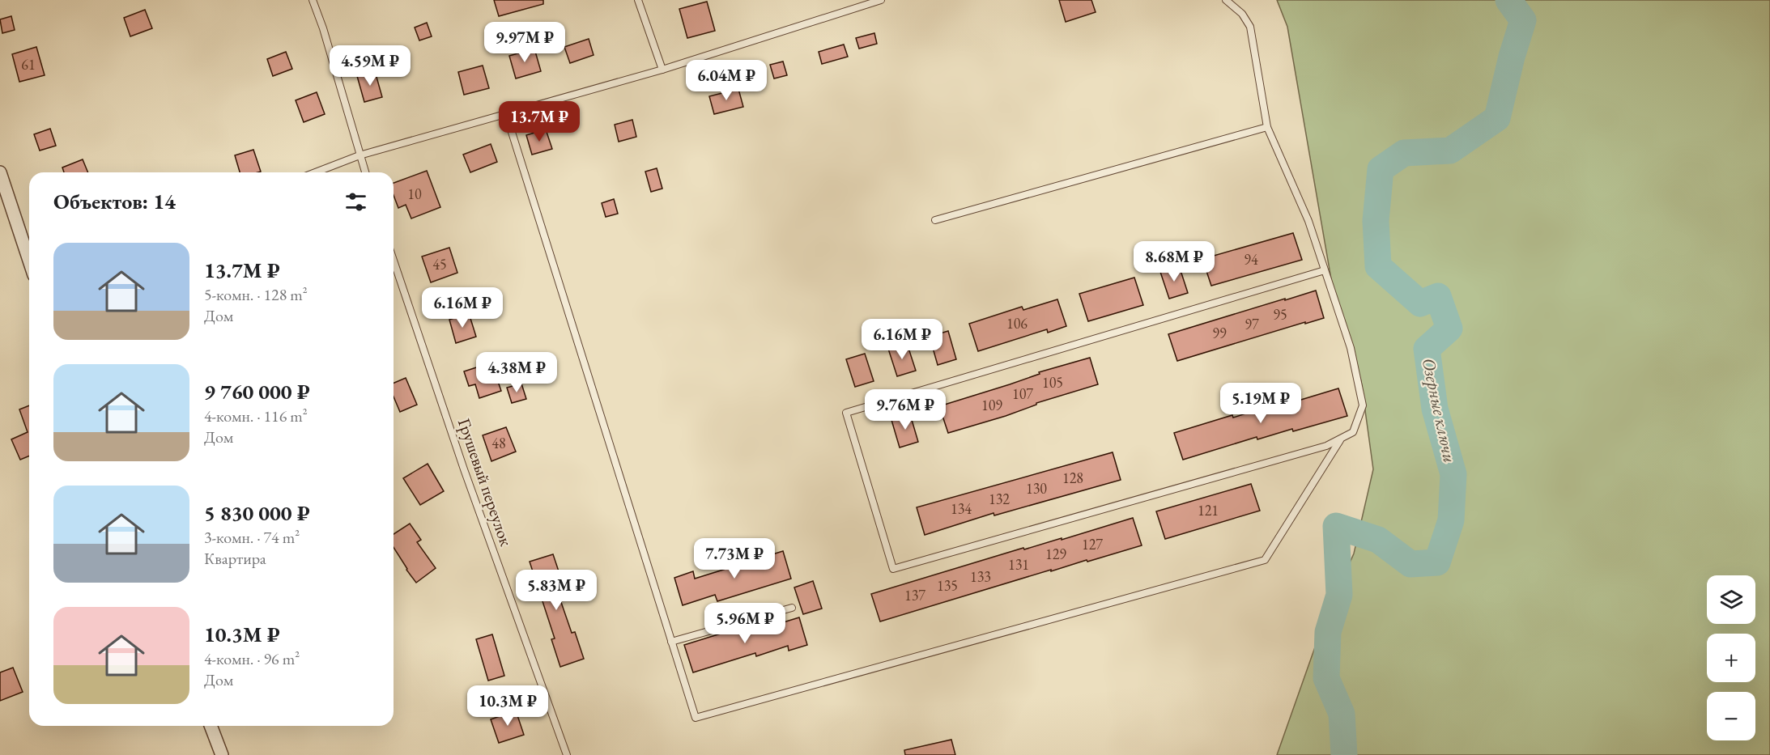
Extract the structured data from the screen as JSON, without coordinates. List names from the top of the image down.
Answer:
{
  "streets": {
    "lane": ["Грушевый переулок"]
  },
  "water": ["Озерные ключи"],
  "house_numbers": [
    "61",
    "10",
    "94",
    "45",
    "95",
    "106",
    "97",
    "99",
    "105",
    "107",
    "109",
    "48",
    "128",
    "130",
    "132",
    "134",
    "121",
    "127",
    "129",
    "131",
    "133",
    "135",
    "137"
  ],
  "page": {
    "price": [
      "9.97M ₽",
      "4.59M ₽",
      "6.04M ₽",
      "13.7M ₽",
      "8.68M ₽",
      "6.16M ₽",
      "6.16M ₽",
      "4.38M ₽",
      "5.19M ₽",
      "9.76M ₽",
      "7.73M ₽",
      "5.83M ₽",
      "5.96M ₽",
      "10.3M ₽"
    ],
    "heading": "Объектов: 14",
    "list": [
      {
        "name": "13.7M ₽",
        "note": "5-комн. · 128 m² · Дом"
      },
      {
        "name": "9 760 000 ₽",
        "note": "4-комн. · 116 m² · Дом"
      },
      {
        "name": "5 830 000 ₽",
        "note": "3-комн. · 74 m² · Квартира"
      },
      {
        "name": "10.3M ₽",
        "note": "4-комн. · 96 m² · Дом"
      }
    ],
    "map_buttons": ["+", "−"]
  }
}
